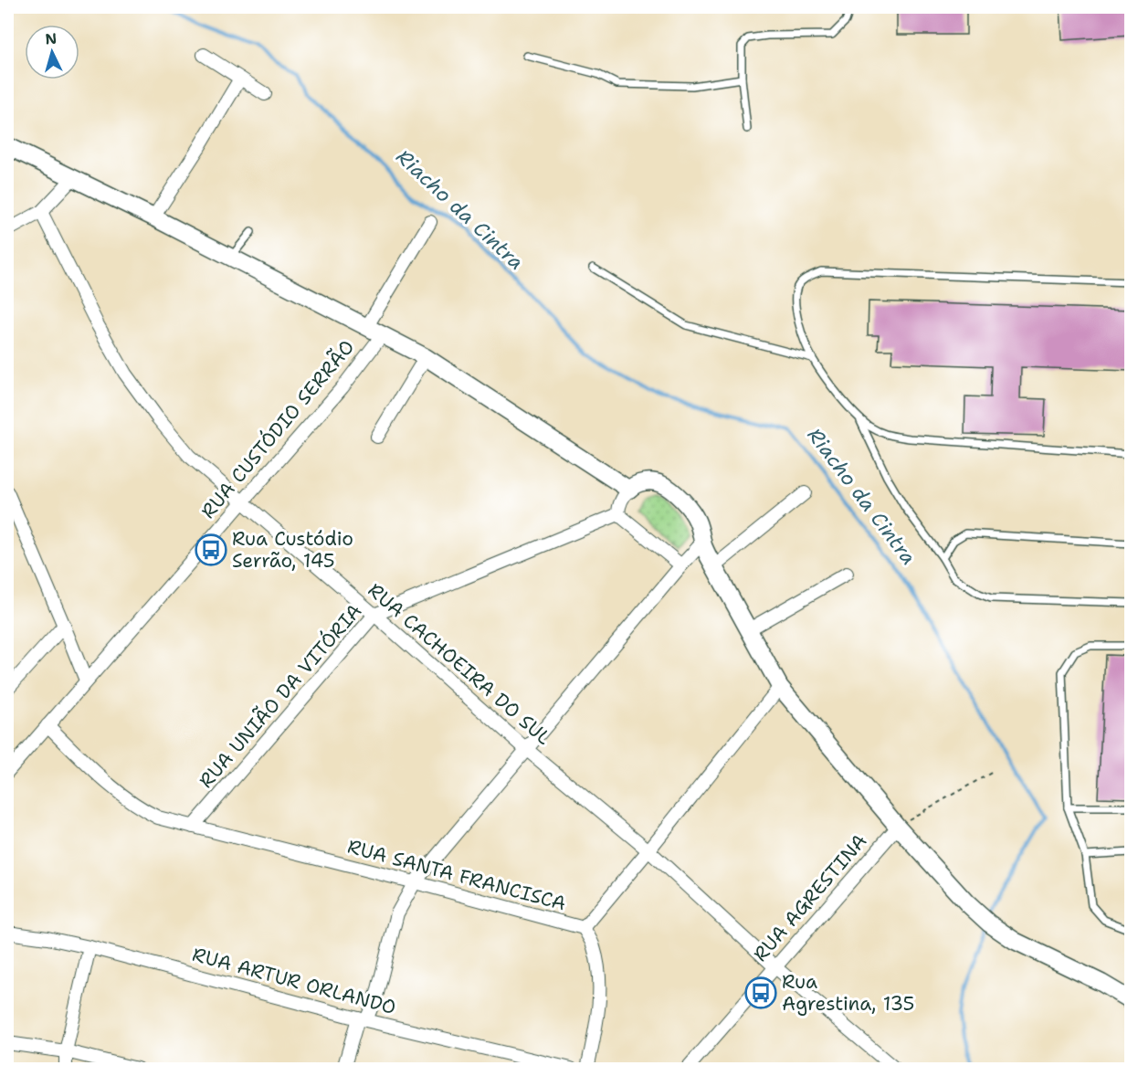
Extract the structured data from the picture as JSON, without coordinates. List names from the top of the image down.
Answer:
{
  "streets": {
    "street": [
      "RUA CUSTÓDIO SERRÃO",
      "RUA CACHOEIRA DO SUL",
      "RUA UNIÃO DA VITÓRIA",
      "RUA SANTA FRANCISCA",
      "RUA AGRESTINA",
      "RUA ARTUR ORLANDO"
    ]
  },
  "crossings": [
    ["RUA CUSTÓDIO SERRÃO", "RUA CACHOEIRA DO SUL"],
    ["RUA CUSTÓDIO SERRÃO", "RUA SANTA FRANCISCA"],
    ["RUA CACHOEIRA DO SUL", "RUA UNIÃO DA VITÓRIA"],
    ["RUA CACHOEIRA DO SUL", "RUA SANTA FRANCISCA"],
    ["RUA CACHOEIRA DO SUL", "RUA AGRESTINA"],
    ["RUA UNIÃO DA VITÓRIA", "RUA SANTA FRANCISCA"]
  ],
  "water": ["Riacho da Cintra"],
  "places": {
    "bus stop": ["Rua Custódio Serrão, 145", "Rua Agrestina, 135"]
  },
  "north": "top"
}
